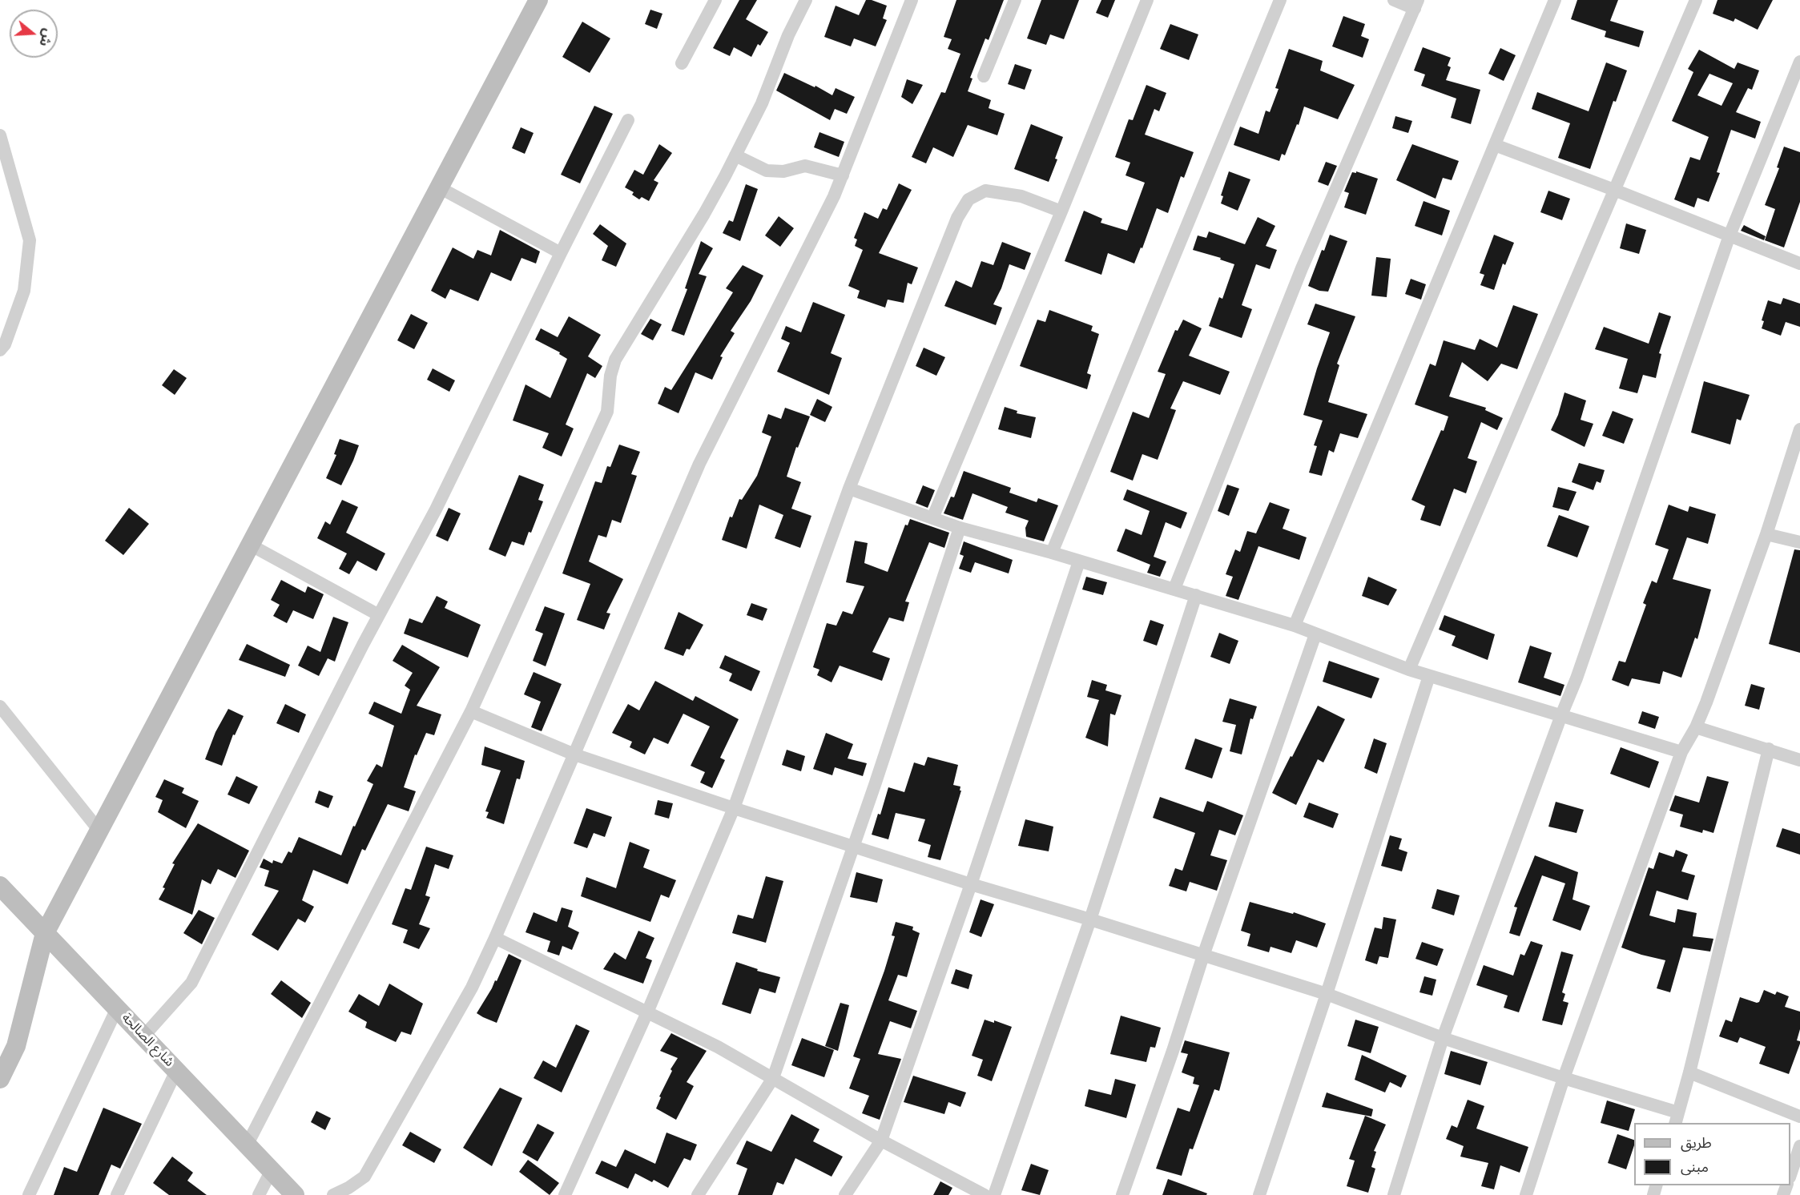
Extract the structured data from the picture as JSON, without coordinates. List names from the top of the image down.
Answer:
{
  "streets": {
    "street": ["شارع الصالحة"]
  },
  "legend": ["طريق", "مبنى"],
  "north": "right"
}
